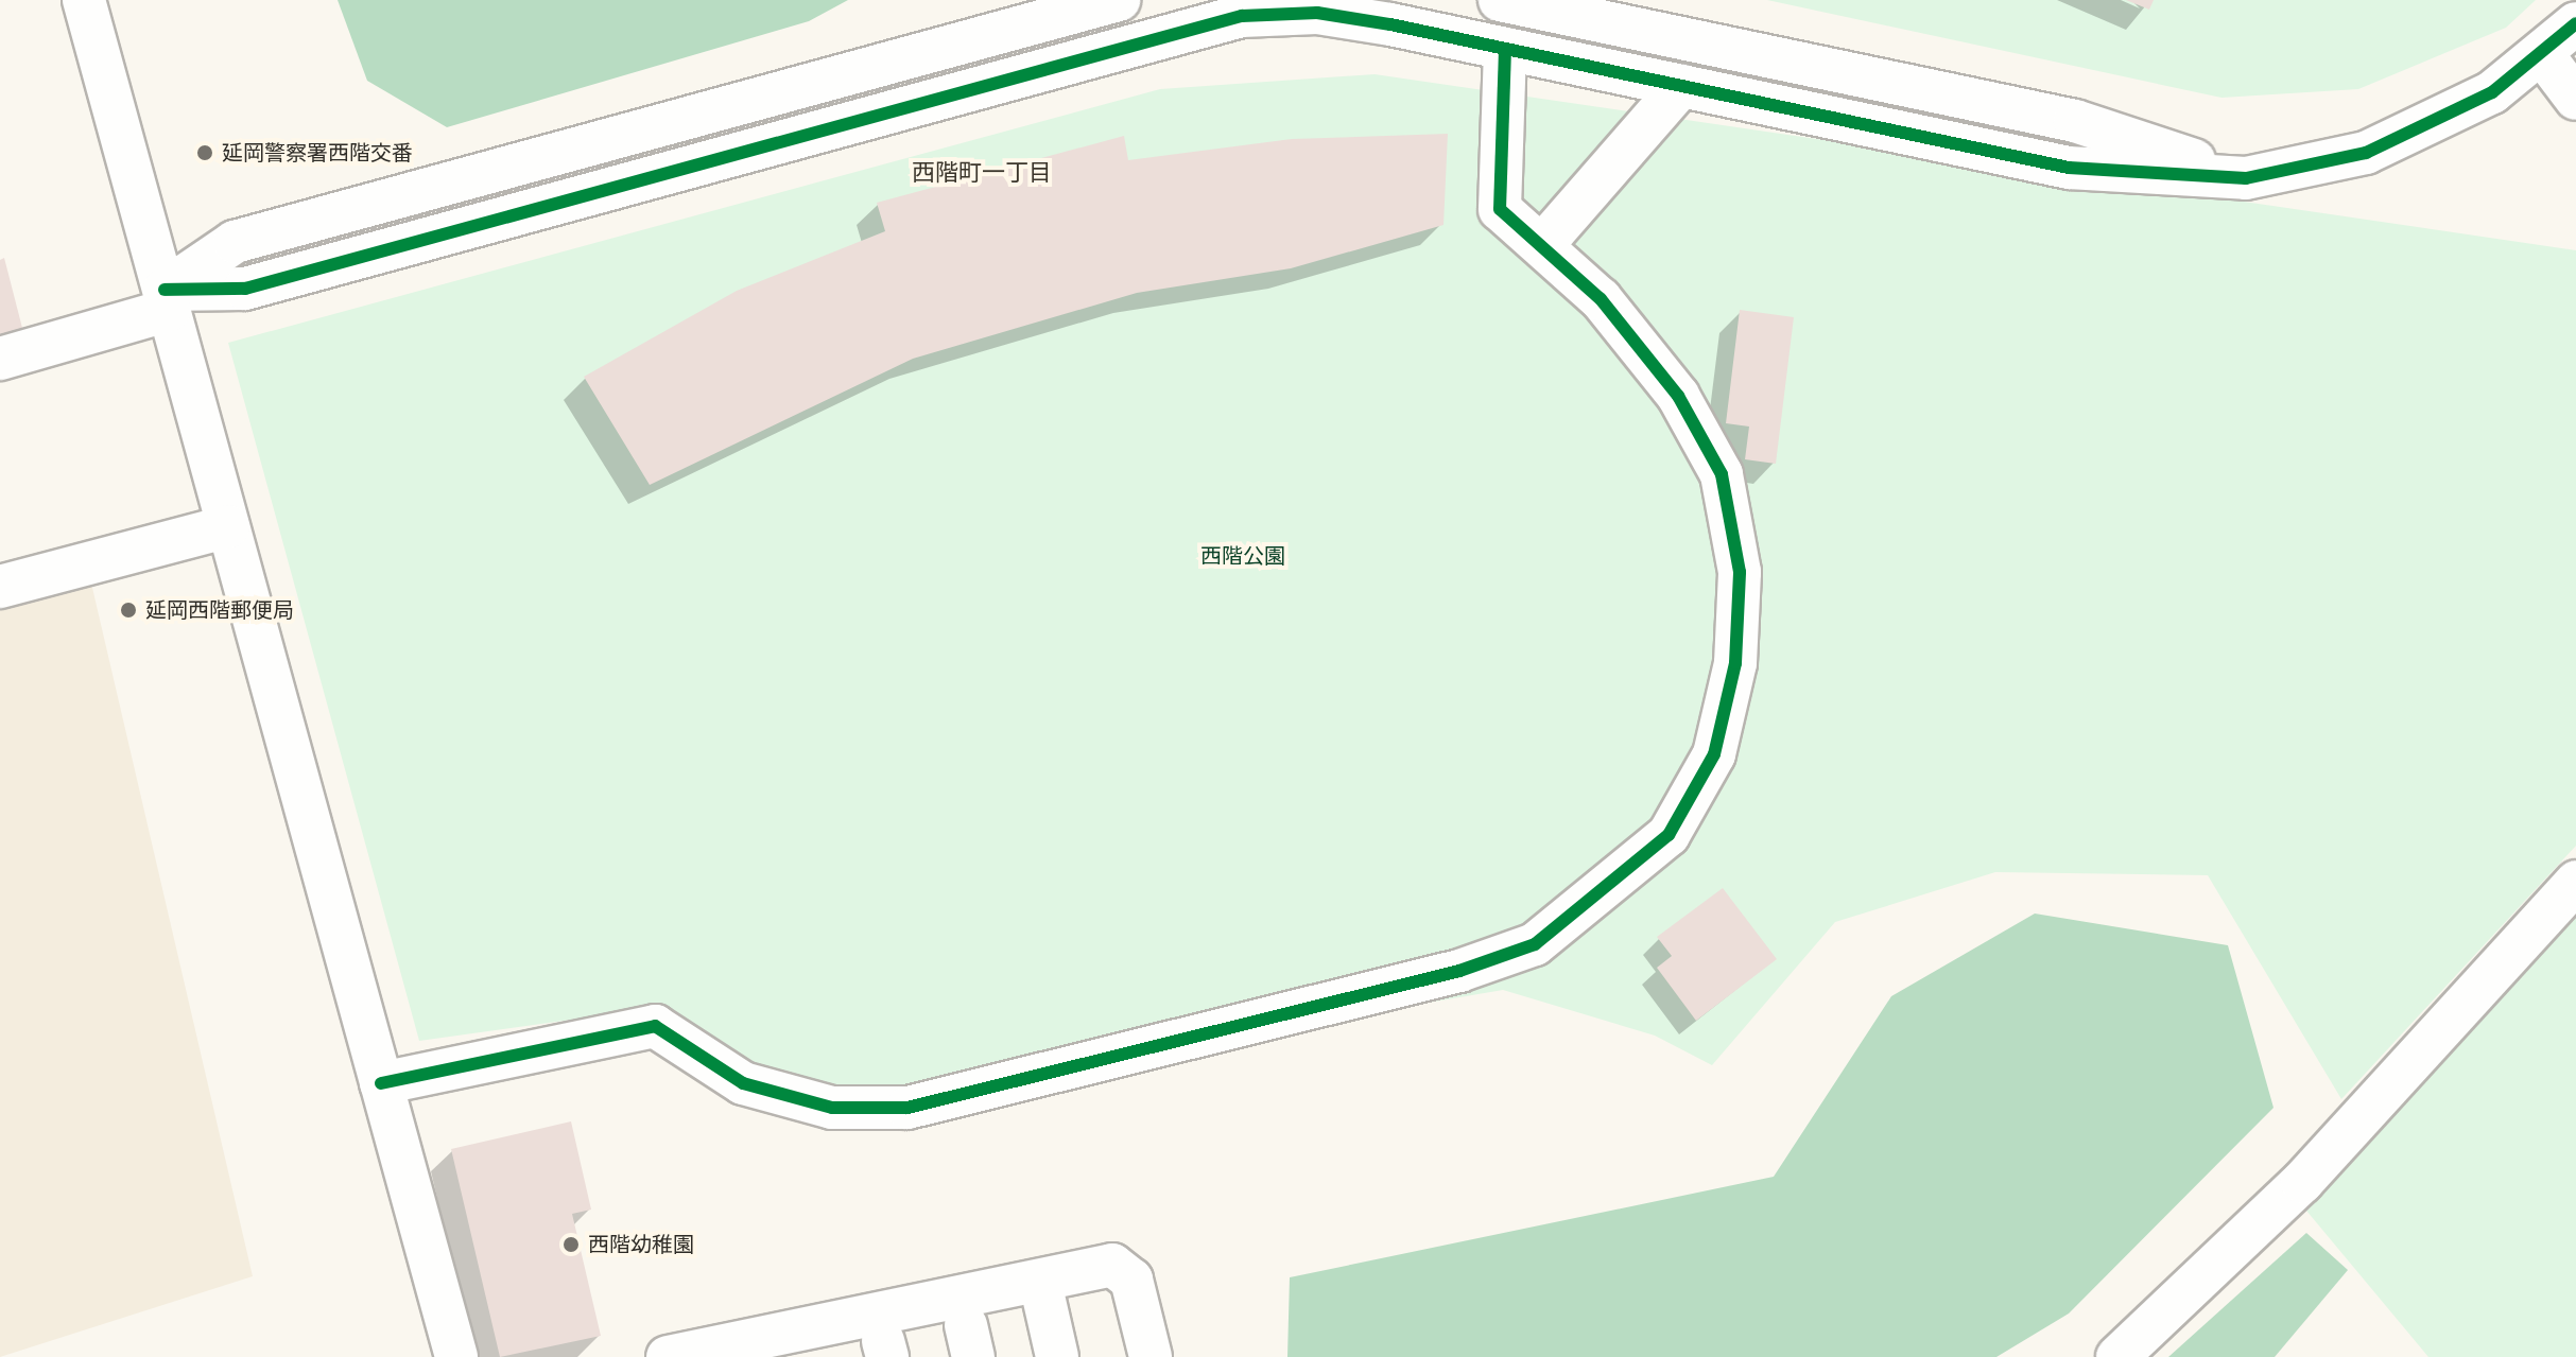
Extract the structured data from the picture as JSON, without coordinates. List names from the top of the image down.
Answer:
{
  "districts": ["西階町一丁目"],
  "parks": ["西階公園"],
  "places": ["延岡警察署西階交番", "延岡西階郵便局", "西階幼稚園"]
}
